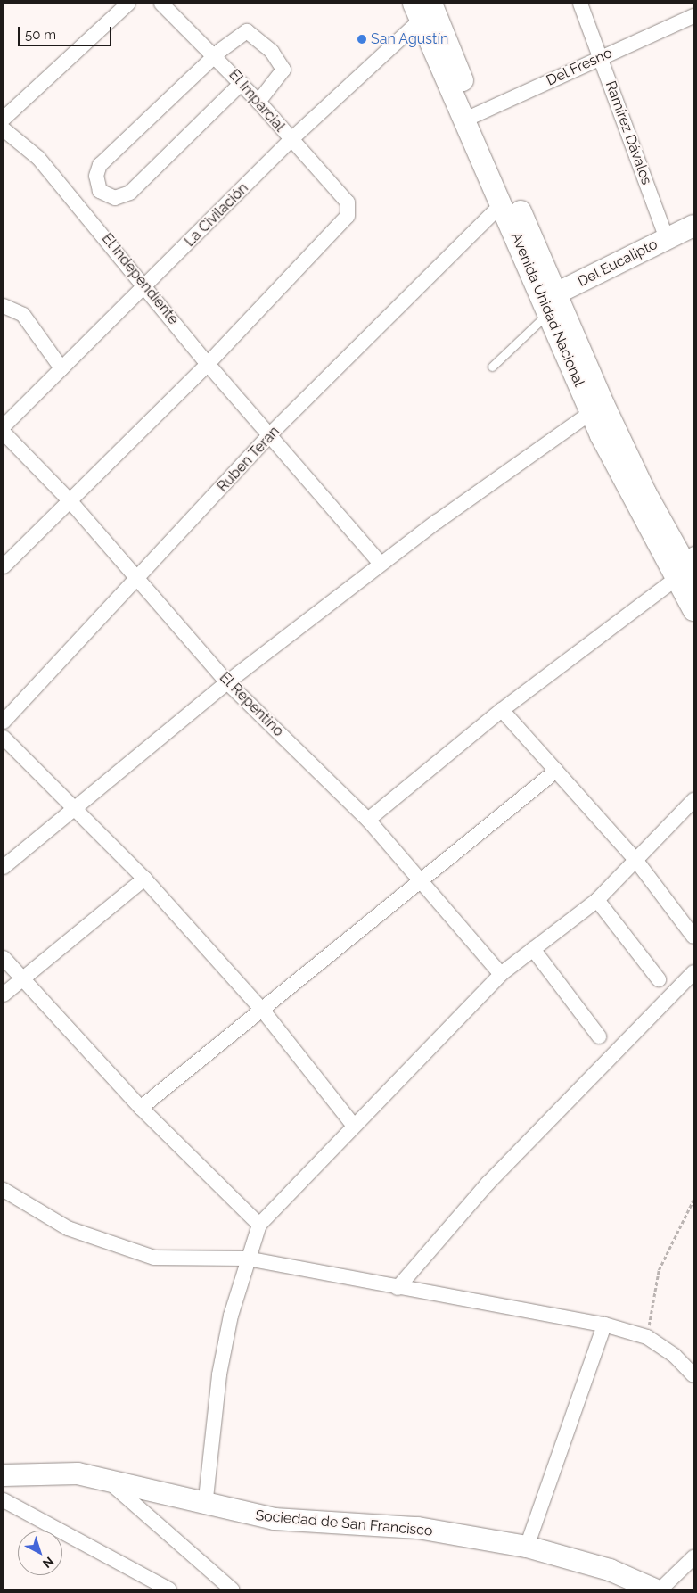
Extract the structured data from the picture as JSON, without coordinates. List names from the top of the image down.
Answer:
{
  "streets": {
    "main road": ["Del Eucalipto", "Avenida Unidad Nacional", "Sociedad de San Francisco"],
    "street": [
      "Del Fresno",
      "El Imparcial",
      "Ramírez Dávalos",
      "La Civilación",
      "El Independiente",
      "Ruben Teran",
      "El Repentino"
    ]
  },
  "crossings": [
    ["Del Fresno", "Ramírez Dávalos"],
    ["Del Fresno", "Avenida Unidad Nacional"],
    ["El Imparcial", "La Civilación"],
    ["El Imparcial", "El Independiente"],
    ["Ramírez Dávalos", "Del Eucalipto"],
    ["La Civilación", "El Independiente"],
    ["La Civilación", "Avenida Unidad Nacional"],
    ["Del Eucalipto", "Avenida Unidad Nacional"],
    ["El Independiente", "Ruben Teran"],
    ["Avenida Unidad Nacional", "Ruben Teran"],
    ["Ruben Teran", "El Repentino"]
  ],
  "places": ["San Agustín"],
  "scale_bar": "50 m",
  "north": "bottom right"
}
